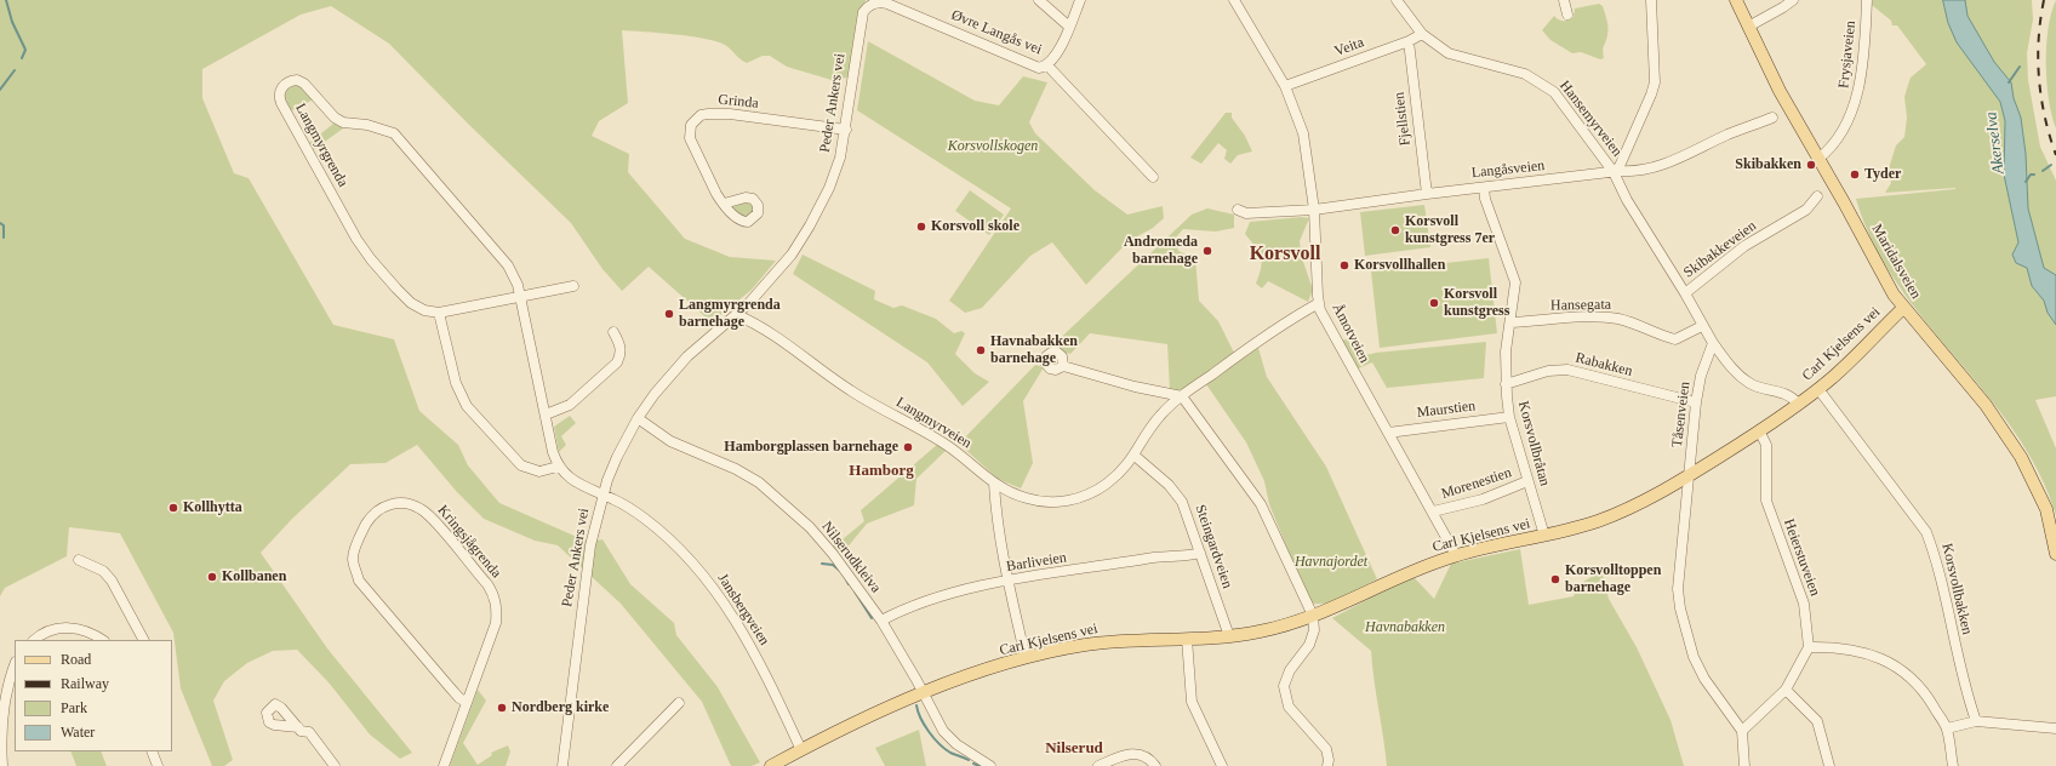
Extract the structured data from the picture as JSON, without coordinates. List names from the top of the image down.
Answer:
{
  "streets": {
    "main road": ["Maridalsveien", "Carl Kjelsens vei"],
    "street": [
      "Øvre Langås vei",
      "Veita",
      "Frysjaveien",
      "Grinda",
      "Peder Ankers vei",
      "Fjellstien",
      "Hansemyrveien",
      "Langmyrgrenda",
      "Langåsveien",
      "Skibakkeveien",
      "Hansegata",
      "Åmotveien",
      "Rabakken",
      "Maurstien",
      "Tåsenveien",
      "Langmyrveien",
      "Korsvollbråtan",
      "Morenestien",
      "Kringsjågrenda",
      "Steingardveien",
      "Nilserudkleiva",
      "Heierstuveien",
      "Barliveien",
      "Korsvollbakken",
      "Jansbergveien"
    ]
  },
  "crossings": [
    ["Øvre Langås vei", "Peder Ankers vei"],
    ["Veita", "Fjellstien"],
    ["Veita", "Hansemyrveien"],
    ["Veita", "Åmotveien"],
    ["Frysjaveien", "Maridalsveien"],
    ["Grinda", "Peder Ankers vei"],
    ["Peder Ankers vei", "Langmyrveien"],
    ["Peder Ankers vei", "Nilserudkleiva"],
    ["Peder Ankers vei", "Jansbergveien"],
    ["Fjellstien", "Langåsveien"],
    ["Hansemyrveien", "Langåsveien"],
    ["Langåsveien", "Åmotveien"],
    ["Langåsveien", "Korsvollbråtan"],
    ["Maridalsveien", "Carl Kjelsens vei"],
    ["Hansegata", "Korsvollbråtan"],
    ["Åmotveien", "Carl Kjelsens vei"],
    ["Åmotveien", "Maurstien"],
    ["Åmotveien", "Langmyrveien"],
    ["Åmotveien", "Morenestien"],
    ["Carl Kjelsens vei", "Tåsenveien"],
    ["Carl Kjelsens vei", "Korsvollbråtan"],
    ["Carl Kjelsens vei", "Steingardveien"],
    ["Carl Kjelsens vei", "Nilserudkleiva"],
    ["Carl Kjelsens vei", "Heierstuveien"],
    ["Carl Kjelsens vei", "Korsvollbakken"],
    ["Carl Kjelsens vei", "Jansbergveien"],
    ["Rabakken", "Tåsenveien"],
    ["Rabakken", "Korsvollbråtan"],
    ["Maurstien", "Korsvollbråtan"],
    ["Langmyrveien", "Steingardveien"],
    ["Korsvollbråtan", "Morenestien"],
    ["Steingardveien", "Barliveien"],
    ["Nilserudkleiva", "Barliveien"]
  ],
  "districts": ["Korsvoll", "Hamborg", "Nilserud"],
  "water": ["Akerselva"],
  "parks": ["Korsvollskogen", "Havnajordet", "Havnabakken"],
  "places": [
    "Skibakken",
    "Tyder",
    "Korsvoll skole",
    "Korsvoll kunstgress 7er",
    "Andromeda barnehage",
    "Korsvollhallen",
    "Korsvoll kunstgress",
    "Langmyrgrenda barnehage",
    "Havnabakken barnehage",
    "Hamborgplassen barnehage",
    "Kollhytta",
    "Kollbanen",
    "Korsvolltoppen barnehage",
    "Nordberg kirke"
  ],
  "legend": [
    "Road",
    "Railway",
    "Park",
    "Water"
  ]
}
